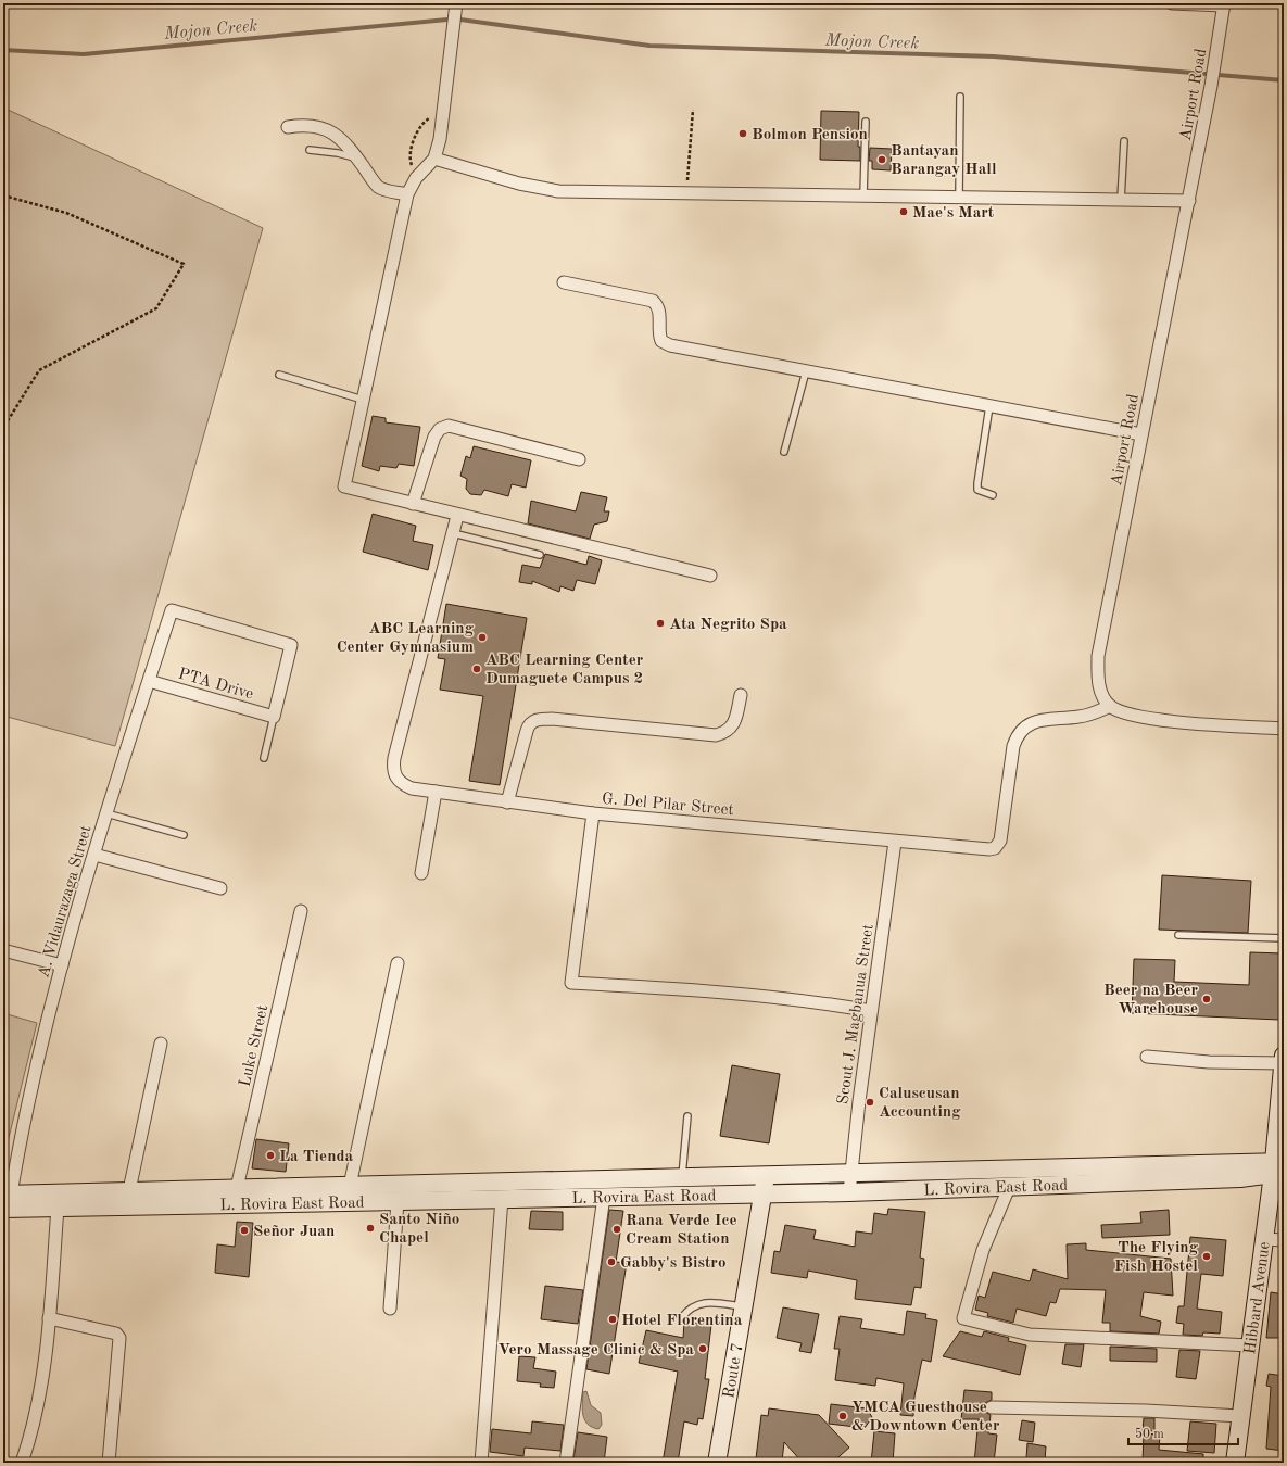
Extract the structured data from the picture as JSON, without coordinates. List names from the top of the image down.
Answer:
{
  "streets": {
    "main road": ["L. Rovira East Road", "Hibbard Avenue", "Route 7"],
    "street": [
      "Airport Road",
      "PTA Drive",
      "G. Del Pilar Street",
      "A. Vidaurazaga Street",
      "Scout J. Magbanua Street",
      "Luke Street"
    ]
  },
  "crossings": [
    ["Airport Road", "G. Del Pilar Street"],
    ["PTA Drive", "A. Vidaurazaga Street"],
    ["G. Del Pilar Street", "Scout J. Magbanua Street"],
    ["A. Vidaurazaga Street", "L. Rovira East Road"],
    ["Scout J. Magbanua Street", "L. Rovira East Road"],
    ["Luke Street", "L. Rovira East Road"],
    ["L. Rovira East Road", "Hibbard Avenue"],
    ["L. Rovira East Road", "Route 7"]
  ],
  "water": ["Mojon Creek"],
  "places": [
    "Bolmon Pension",
    "Bantayan Barangay Hall",
    "Mae's Mart",
    "Ata Negrito Spa",
    "ABC Learning Center Gymnasium",
    "ABC Learning Center Dumaguete Campus 2",
    "Beer na Beer Warehouse",
    "Caluscusan Accounting",
    "La Tienda",
    "Santo Niño Chapel",
    "Rana Verde Ice Cream Station",
    "Señor Juan",
    "The Flying Fish Hostel",
    "Gabby's Bistro",
    "Hotel Florentina",
    "Vero Massage Clinic & Spa",
    "YMCA Guesthouse & Downtown Center"
  ],
  "scale_bar": "50 m"
}
